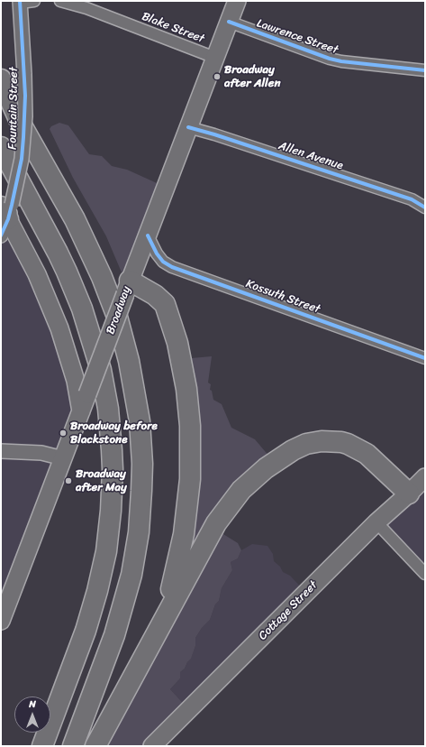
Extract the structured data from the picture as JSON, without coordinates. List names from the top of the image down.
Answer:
{
  "streets": {
    "main road": ["Broadway", "Cottage Street"],
    "street": [
      "Blake Street",
      "Lawrence Street",
      "Fountain Street",
      "Allen Avenue",
      "Kossuth Street"
    ]
  },
  "crossings": [
    ["Blake Street", "Broadway"],
    ["Lawrence Street", "Broadway"],
    ["Allen Avenue", "Broadway"],
    ["Kossuth Street", "Broadway"]
  ],
  "places": ["Broadway after Allen", "Broadway before Blackstone", "Broadway after May"],
  "north": "top"
}
